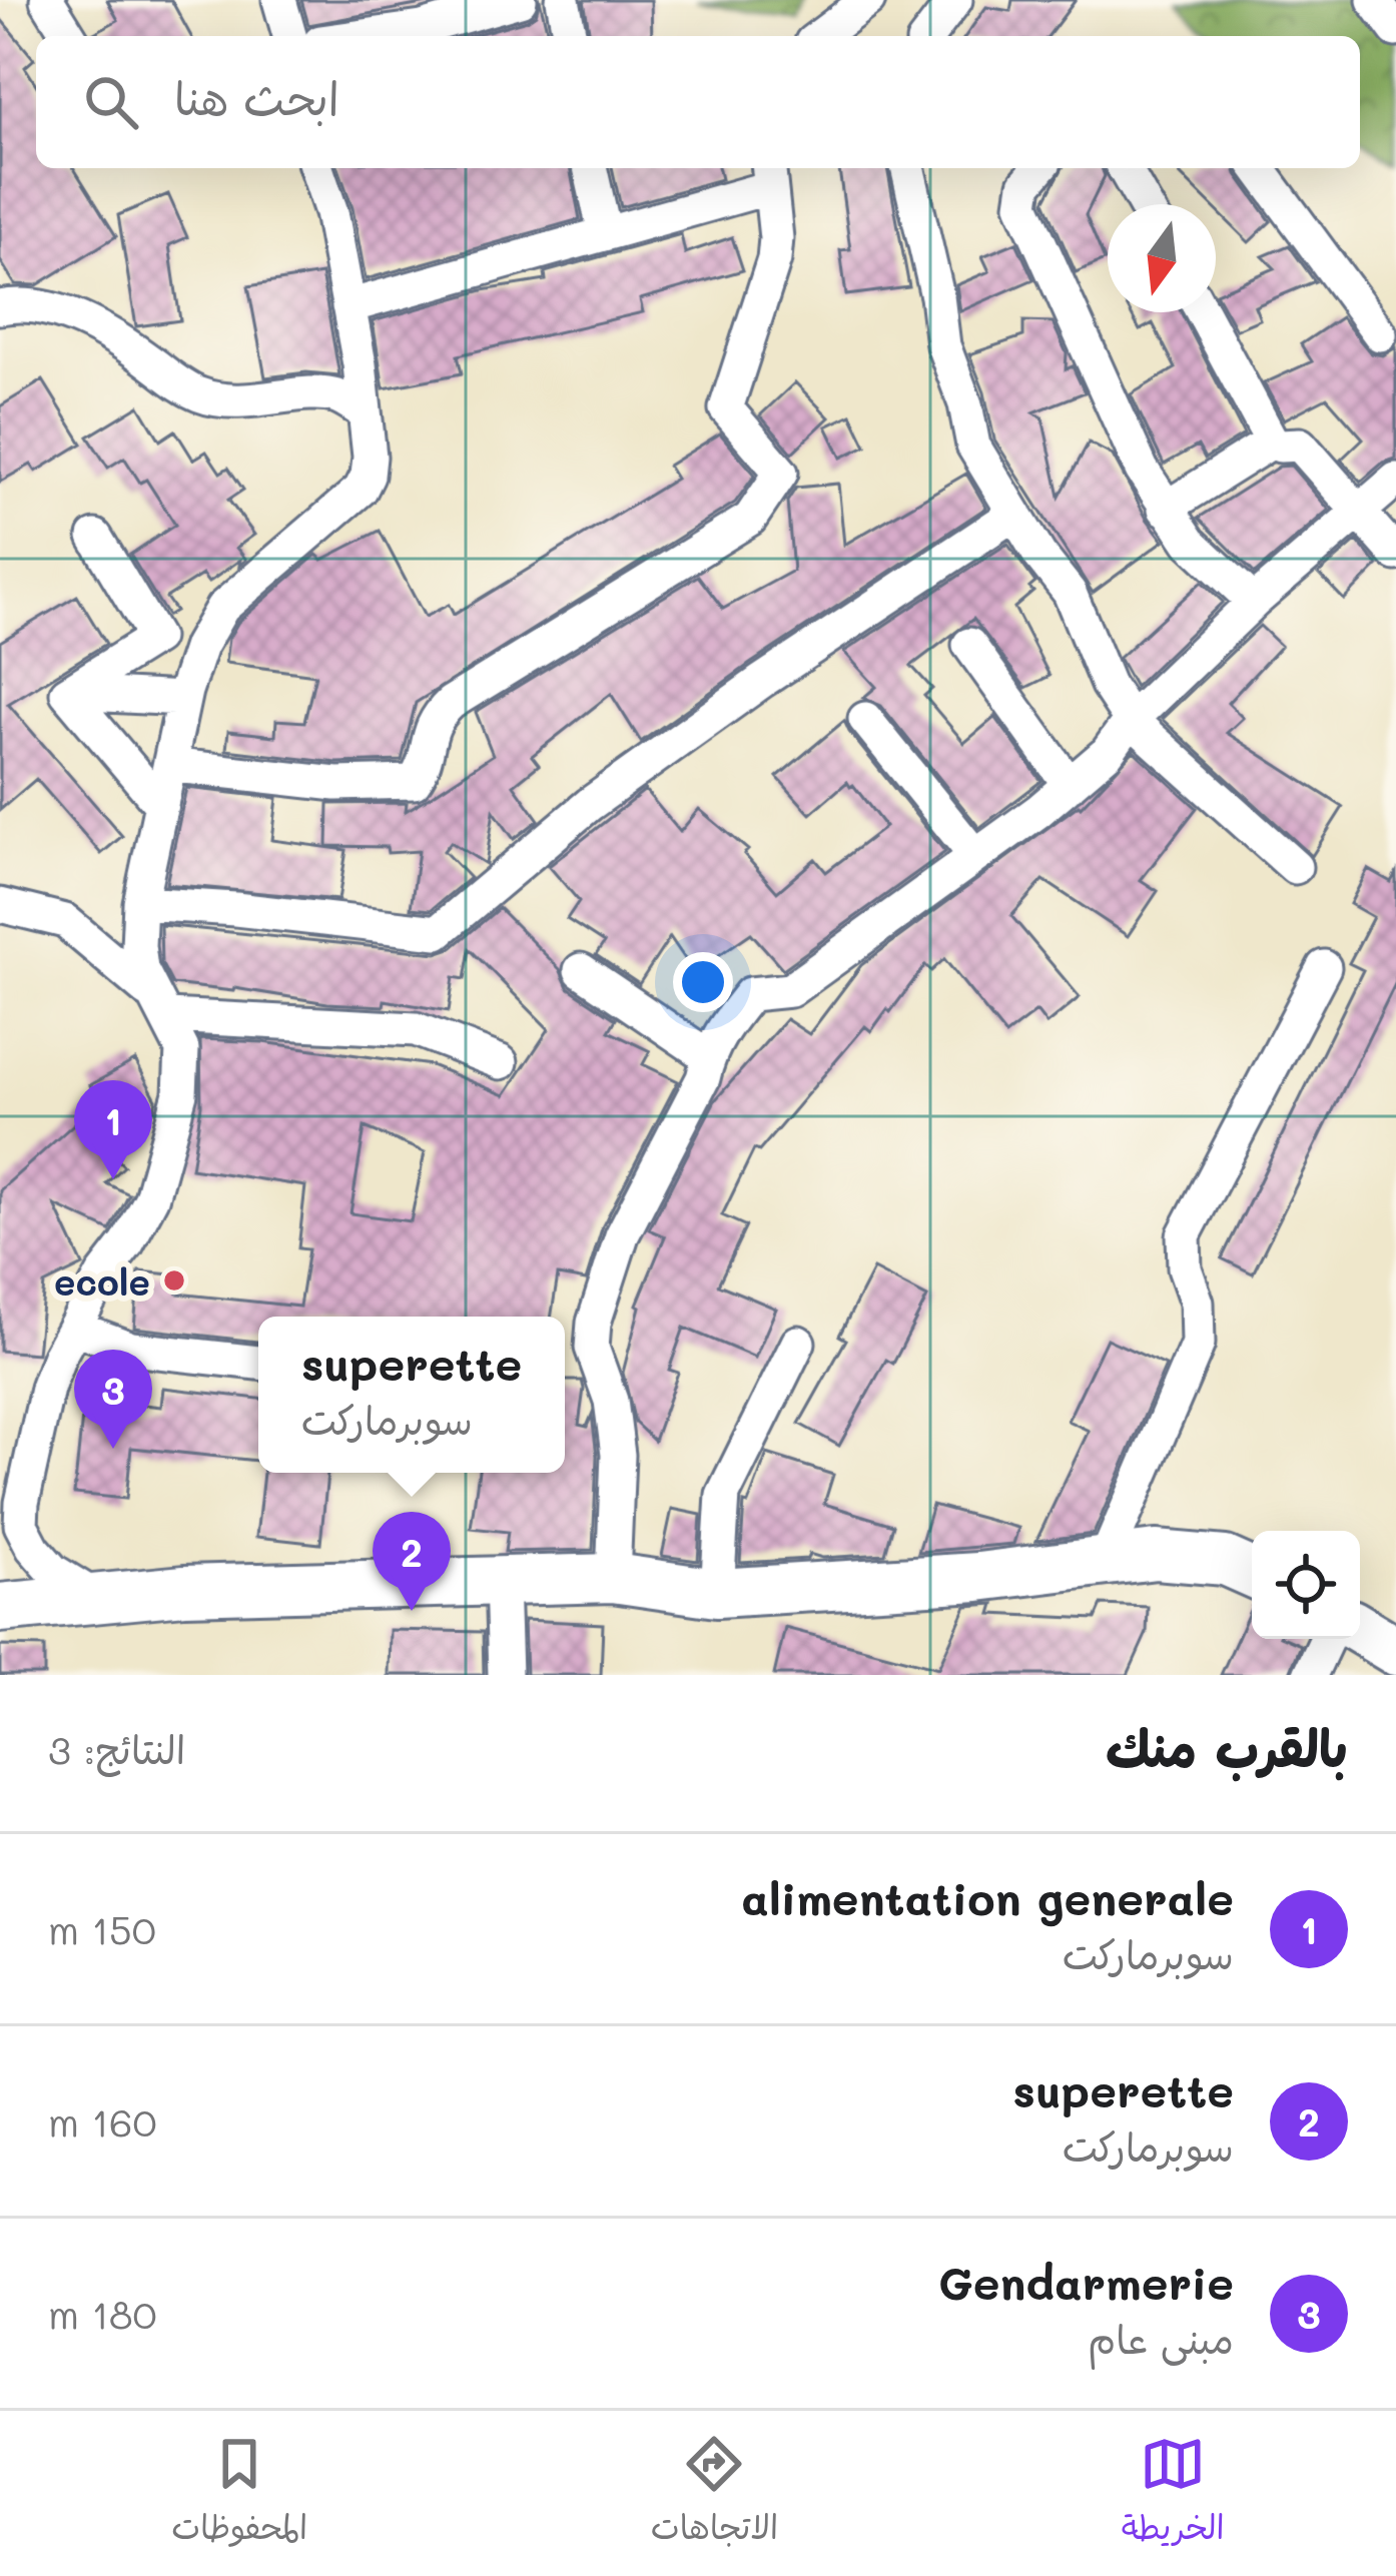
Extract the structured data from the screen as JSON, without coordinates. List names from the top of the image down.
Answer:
{
  "places": ["ecole"],
  "north": "bottom",
  "page": {
    "search": "ابحث هنا",
    "pins": ["1", "3", "2"],
    "popup": ["superette", "سوبرماركت"],
    "heading": ["بالقرب منك", "النتائج: 3"],
    "list": [
      {
        "mark": "1",
        "name": "alimentation generale",
        "note": "سوبرماركت",
        "value": "150 m"
      },
      {
        "mark": "2",
        "name": "superette",
        "note": "سوبرماركت",
        "value": "160 m"
      },
      {
        "mark": "3",
        "name": "Gendarmerie",
        "note": "مبنى عام",
        "value": "180 m"
      }
    ],
    "nav": ["الخريطة", "الاتجاهات", "المحفوظات"]
  }
}
